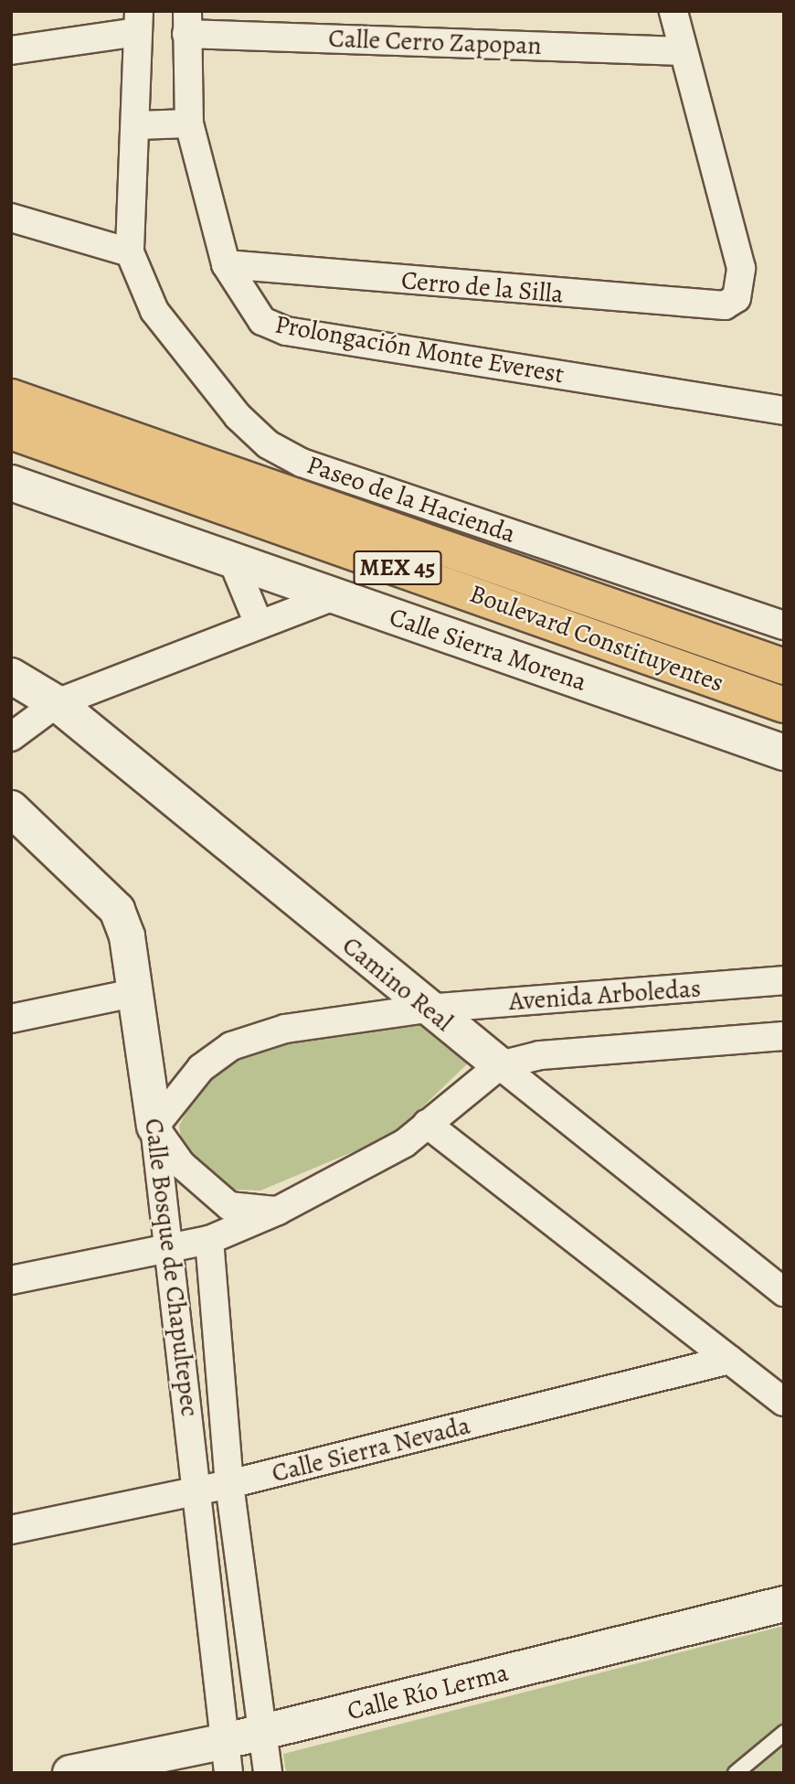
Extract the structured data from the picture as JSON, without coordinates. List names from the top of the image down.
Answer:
{
  "streets": {
    "highway": ["MEX 45", "Boulevard Constituyentes"],
    "street": [
      "Calle Cerro Zapopan",
      "Cerro de la Silla",
      "Prolongación Monte Everest",
      "Paseo de la Hacienda",
      "Calle Sierra Morena",
      "Camino Real",
      "Avenida Arboledas",
      "Calle Bosque de Chapultepec",
      "Calle Sierra Nevada",
      "Calle Río Lerma"
    ]
  },
  "crossings": [
    ["Calle Cerro Zapopan", "Cerro de la Silla"],
    ["Calle Cerro Zapopan", "Prolongación Monte Everest"],
    ["Cerro de la Silla", "Prolongación Monte Everest"],
    ["Camino Real", "Avenida Arboledas"],
    ["Avenida Arboledas", "Calle Bosque de Chapultepec"],
    ["Calle Bosque de Chapultepec", "Calle Sierra Nevada"],
    ["Calle Bosque de Chapultepec", "Calle Río Lerma"]
  ]
}
